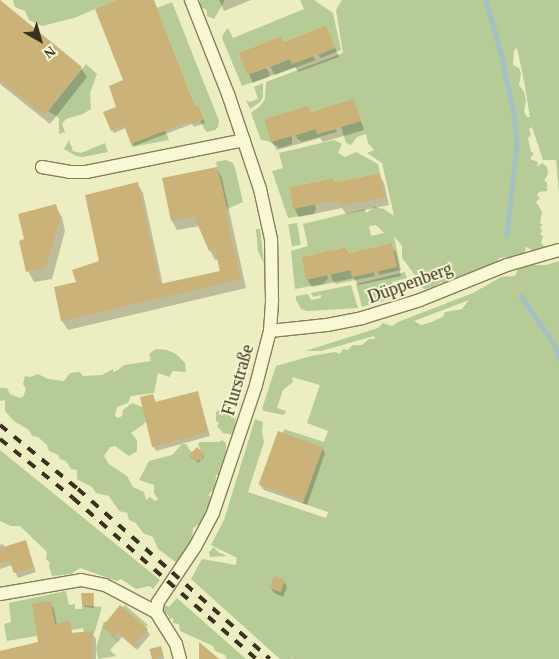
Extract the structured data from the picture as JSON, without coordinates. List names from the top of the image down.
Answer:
{
  "streets": {
    "street": ["Düppenberg", "Flurstraße"]
  },
  "crossings": [
    ["Düppenberg", "Flurstraße"]
  ],
  "north": "bottom right"
}
